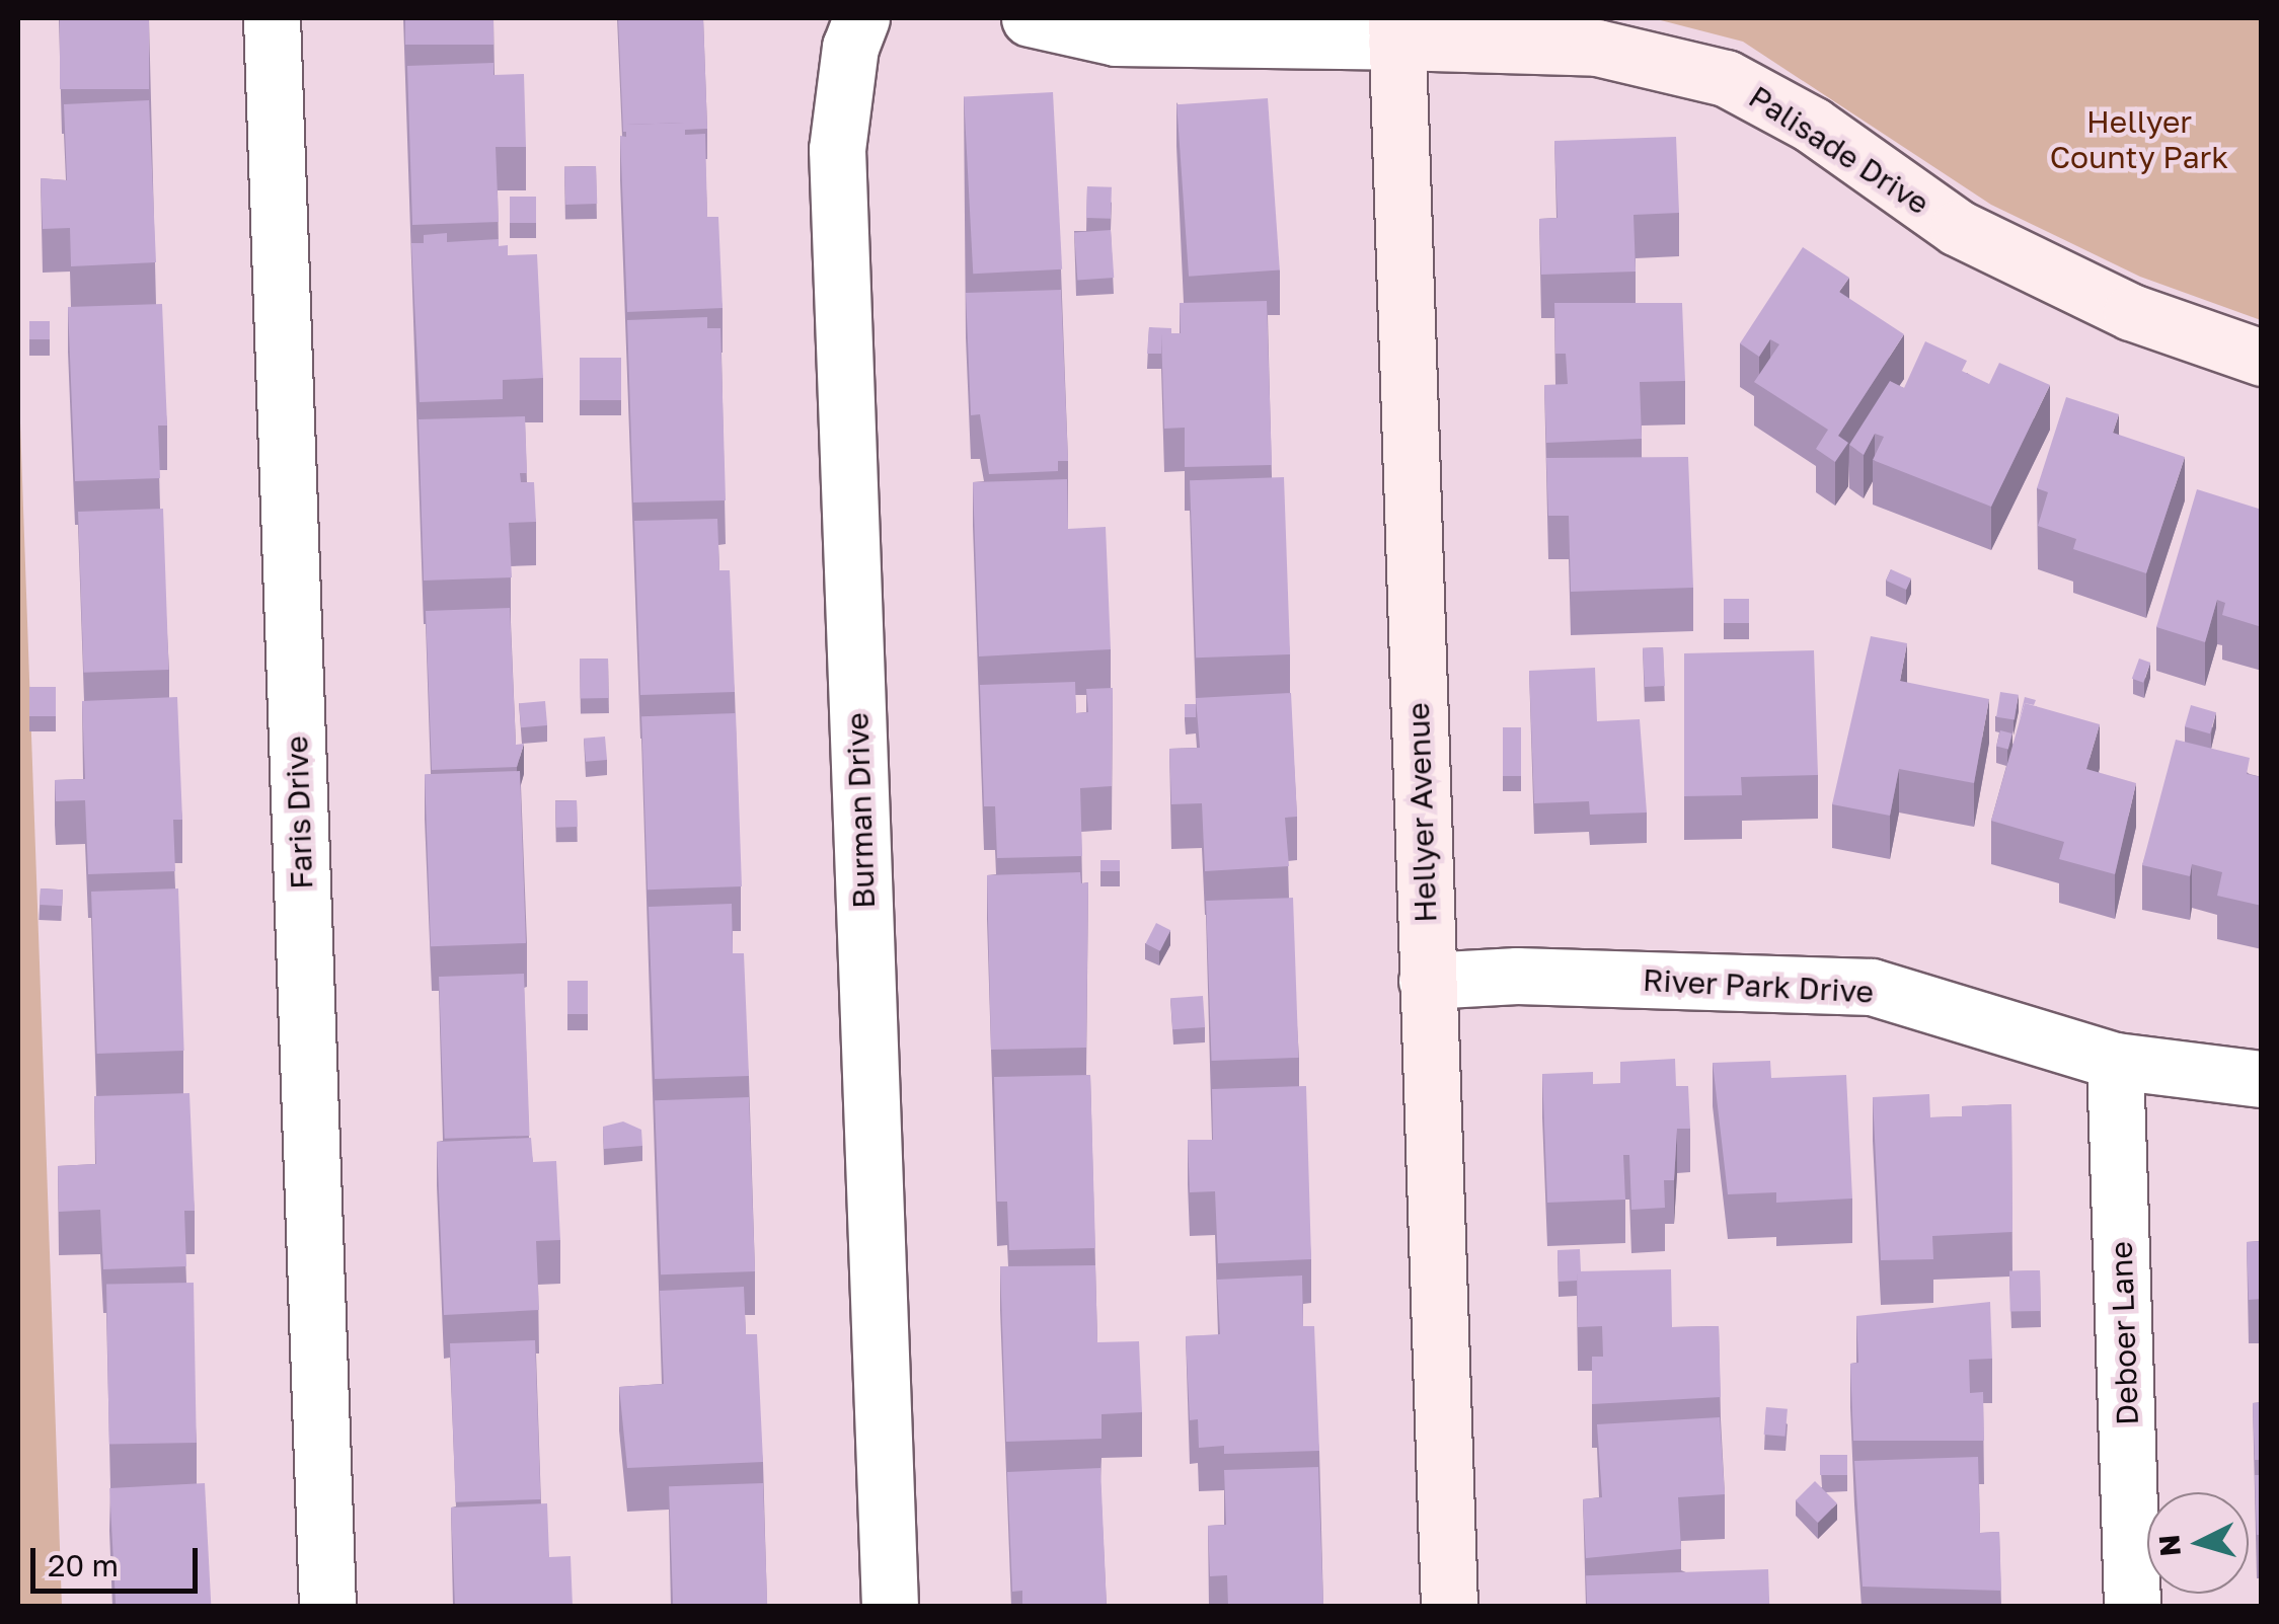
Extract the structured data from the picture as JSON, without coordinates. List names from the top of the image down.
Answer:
{
  "streets": {
    "street": [
      "Palisade Drive",
      "Burman Drive",
      "Faris Drive",
      "Hellyer Avenue",
      "River Park Drive",
      "Deboer Lane"
    ]
  },
  "crossings": [
    ["Palisade Drive", "Hellyer Avenue"],
    ["Hellyer Avenue", "River Park Drive"],
    ["River Park Drive", "Deboer Lane"]
  ],
  "parks": ["Hellyer County Park"],
  "scale_bar": "20 m",
  "north": "left"
}
